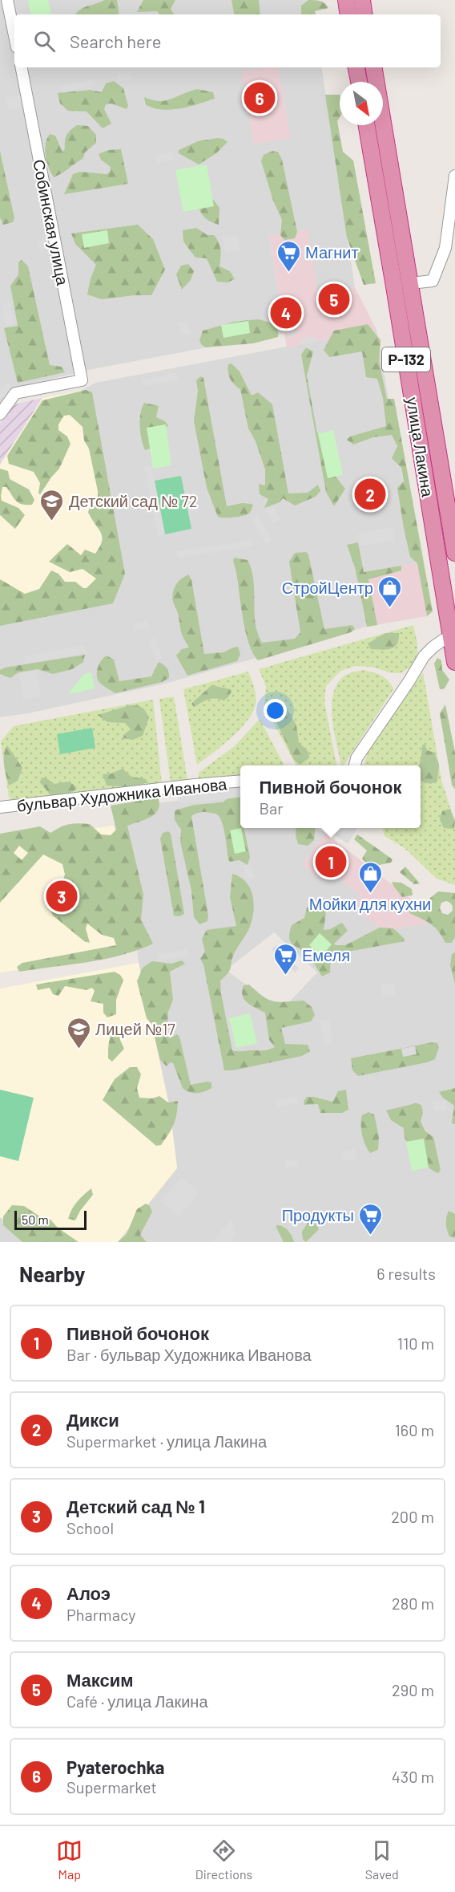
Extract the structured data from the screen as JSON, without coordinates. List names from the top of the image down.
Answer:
{
  "streets": {
    "highway": ["Р-132", "улица Лакина"],
    "street": ["Собинская улица", "бульвар Художника Иванова"]
  },
  "places": {
    "supermarket": ["Магнит", "Емеля", "Продукты"],
    "school or university": ["Детский сад № 72", "Лицей №17"],
    "shop": ["СтройЦентр", "Мойки для кухни"]
  },
  "scale_bar": "50 m",
  "north": "bottom right",
  "page": {
    "search": "Search here",
    "pins": [
      "6",
      "5",
      "4",
      "2",
      "1",
      "3"
    ],
    "popup": ["Пивной бочонок", "Bar"],
    "scale": "50 m",
    "heading": ["Nearby", "6 results"],
    "list": [
      {
        "mark": "1",
        "name": "Пивной бочонок",
        "note": "Bar · бульвар Художника Иванова",
        "value": "110 m"
      },
      {
        "mark": "2",
        "name": "Дикси",
        "note": "Supermarket · улица Лакина",
        "value": "160 m"
      },
      {
        "mark": "3",
        "name": "Детский сад № 1",
        "note": "School",
        "value": "200 m"
      },
      {
        "mark": "4",
        "name": "Алоэ",
        "note": "Pharmacy",
        "value": "280 m"
      },
      {
        "mark": "5",
        "name": "Максим",
        "note": "Café · улица Лакина",
        "value": "290 m"
      },
      {
        "mark": "6",
        "name": "Pyaterochka",
        "note": "Supermarket",
        "value": "430 m"
      }
    ],
    "nav": ["Map", "Directions", "Saved"]
  }
}
